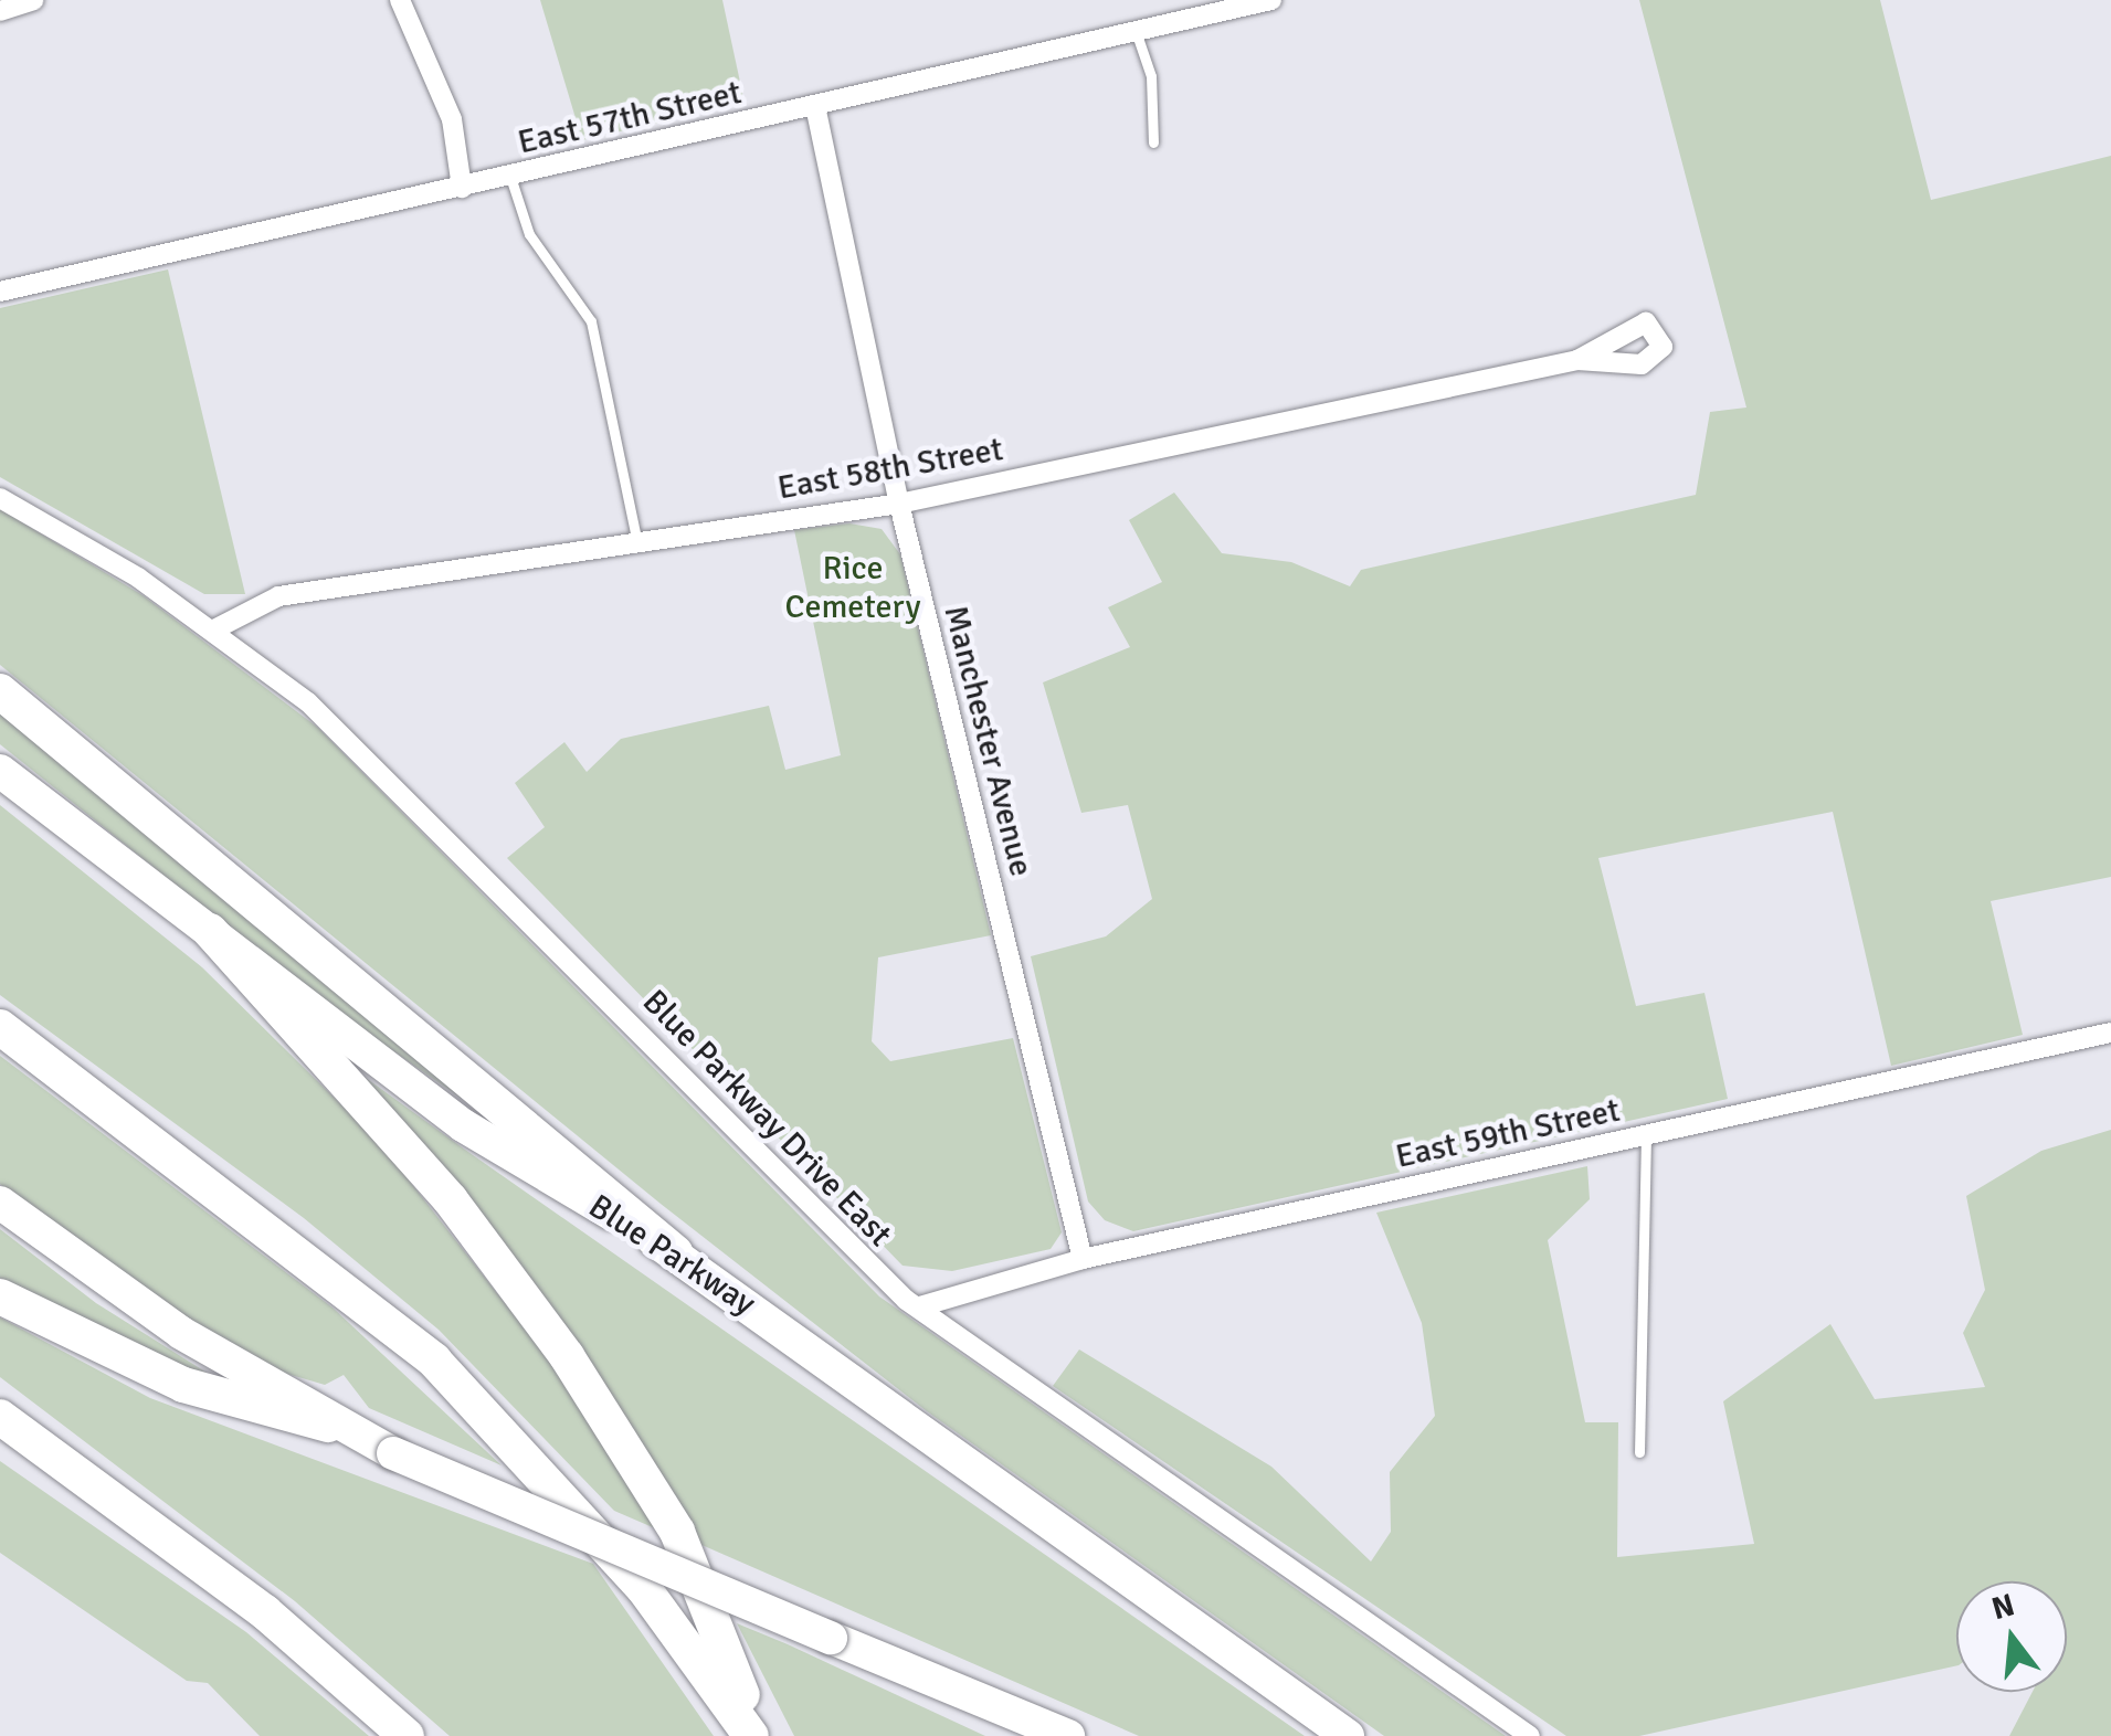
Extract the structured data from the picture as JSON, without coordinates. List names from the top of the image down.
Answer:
{
  "streets": {
    "highway": ["Blue Parkway"],
    "street": [
      "East 57th Street",
      "East 58th Street",
      "Manchester Avenue",
      "Blue Parkway Drive East",
      "East 59th Street"
    ]
  },
  "crossings": [
    ["East 57th Street", "Manchester Avenue"],
    ["East 58th Street", "Manchester Avenue"],
    ["East 58th Street", "Blue Parkway Drive East"],
    ["Manchester Avenue", "East 59th Street"],
    ["Blue Parkway Drive East", "East 59th Street"]
  ],
  "parks": ["Rice Cemetery"],
  "north": "top"
}
